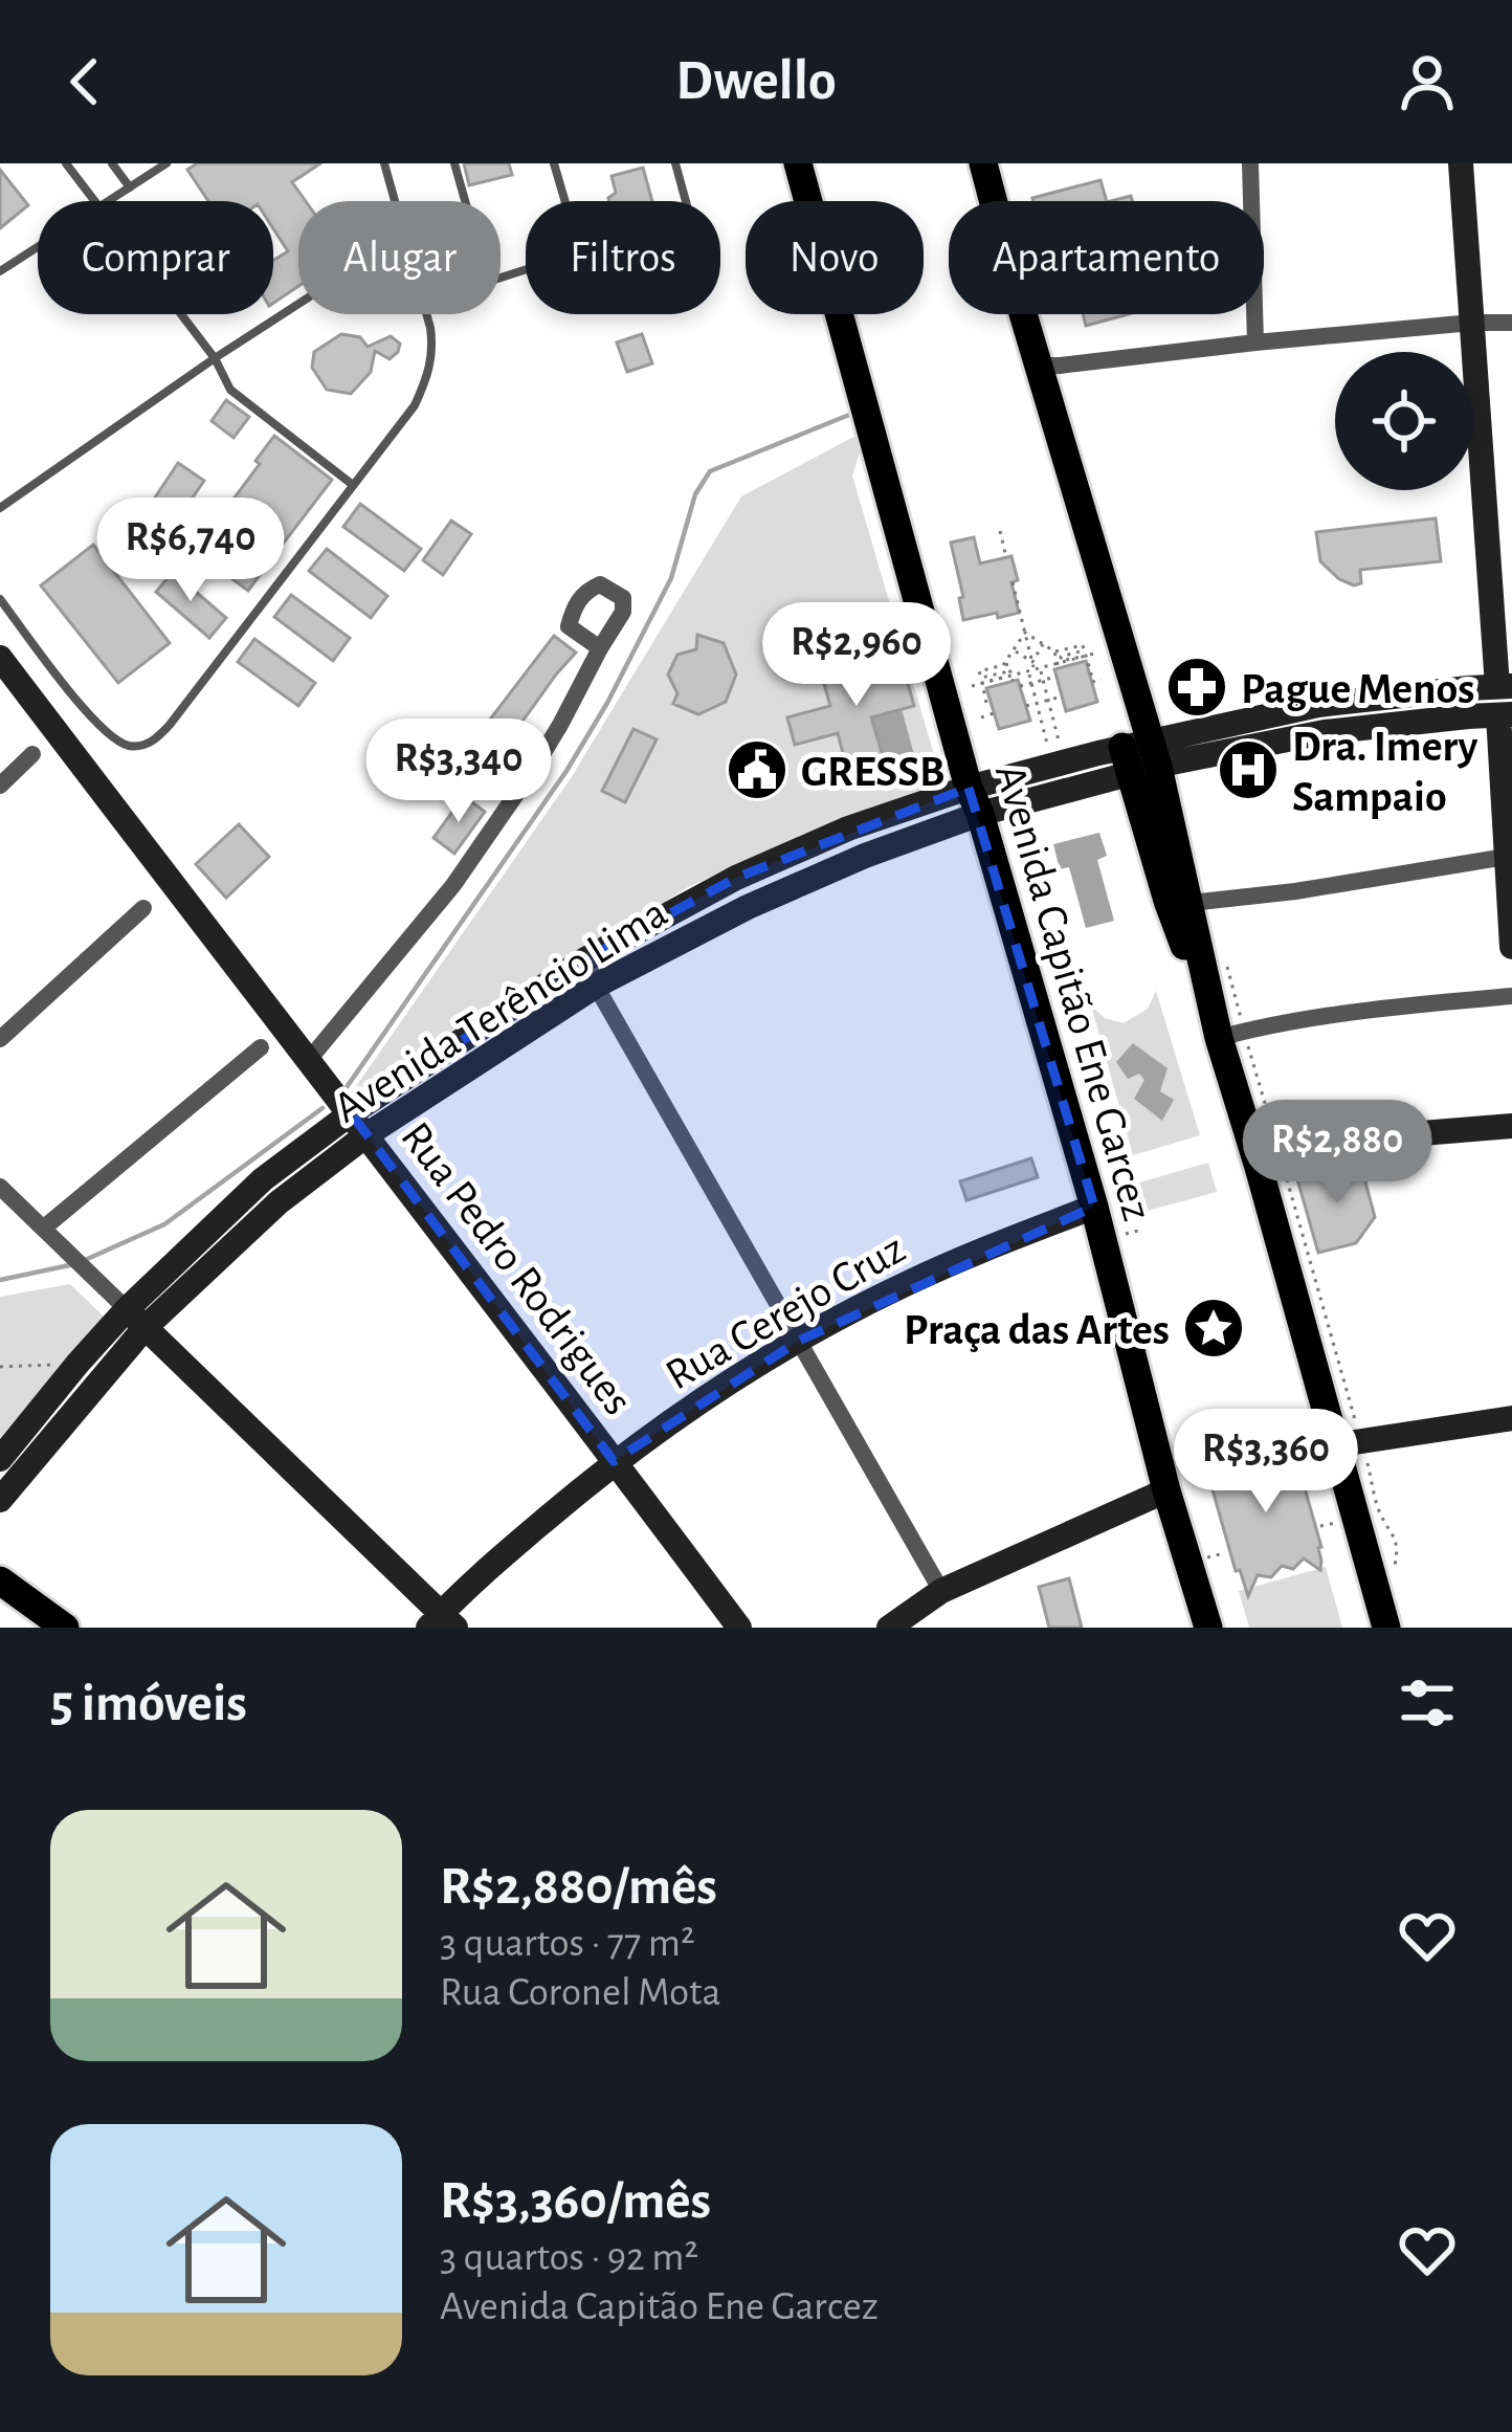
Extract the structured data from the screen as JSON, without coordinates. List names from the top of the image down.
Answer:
{
  "streets": {
    "main road": [
      "Avenida Capitão Ene Garcez",
      "Avenida Terêncio Lima",
      "Rua Pedro Rodrigues",
      "Rua Cerejo Cruz"
    ]
  },
  "crossings": [
    ["Avenida Capitão Ene Garcez", "Avenida Terêncio Lima"],
    ["Avenida Capitão Ene Garcez", "Rua Cerejo Cruz"],
    ["Avenida Terêncio Lima", "Rua Pedro Rodrigues"],
    ["Rua Pedro Rodrigues", "Rua Cerejo Cruz"]
  ],
  "places": {
    "pharmacy": ["Pague Menos"],
    "public building": ["GRESSB"],
    "hospital": ["Dra. Imery Sampaio"],
    "place": ["Praça das Artes"]
  },
  "page": {
    "header": "Dwello",
    "chip": [
      "Comprar",
      "Alugar",
      "Filtros",
      "Novo",
      "Apartamento"
    ],
    "price": [
      "R$6,740",
      "R$2,960",
      "R$3,340",
      "R$2,880",
      "R$3,360"
    ],
    "heading": "5 imóveis",
    "list": [
      {
        "name": "R$2,880/mês",
        "note": "3 quartos · 77 m² · Rua Coronel Mota"
      },
      {
        "name": "R$3,360/mês",
        "note": "3 quartos · 92 m² · Avenida Capitão Ene Garcez"
      }
    ]
  }
}
